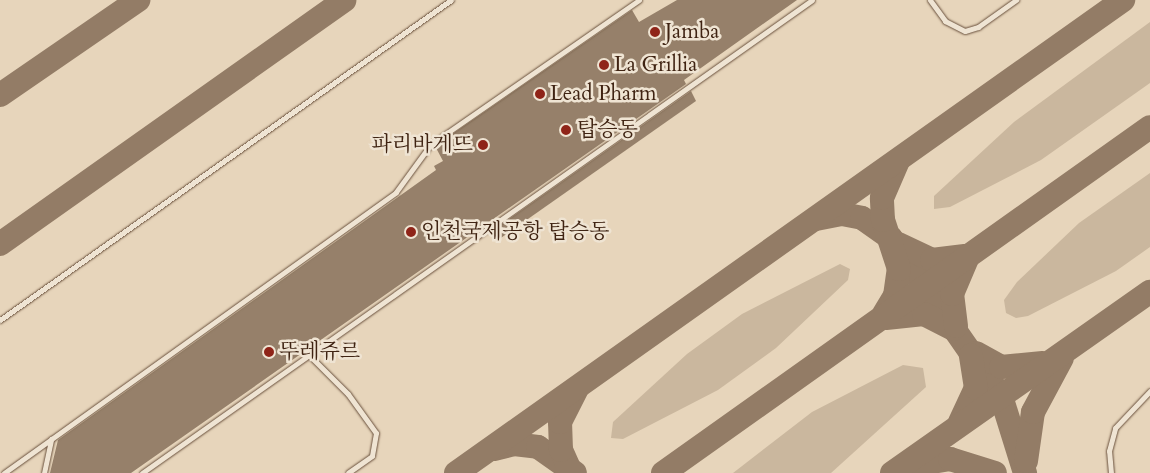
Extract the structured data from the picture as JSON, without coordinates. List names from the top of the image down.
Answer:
{
  "places": [
    "Jamba",
    "La Grillia",
    "Lead Pharm",
    "탑승동",
    "파리바게뜨",
    "인천국제공항 탑승동",
    "뚜레쥬르"
  ]
}
